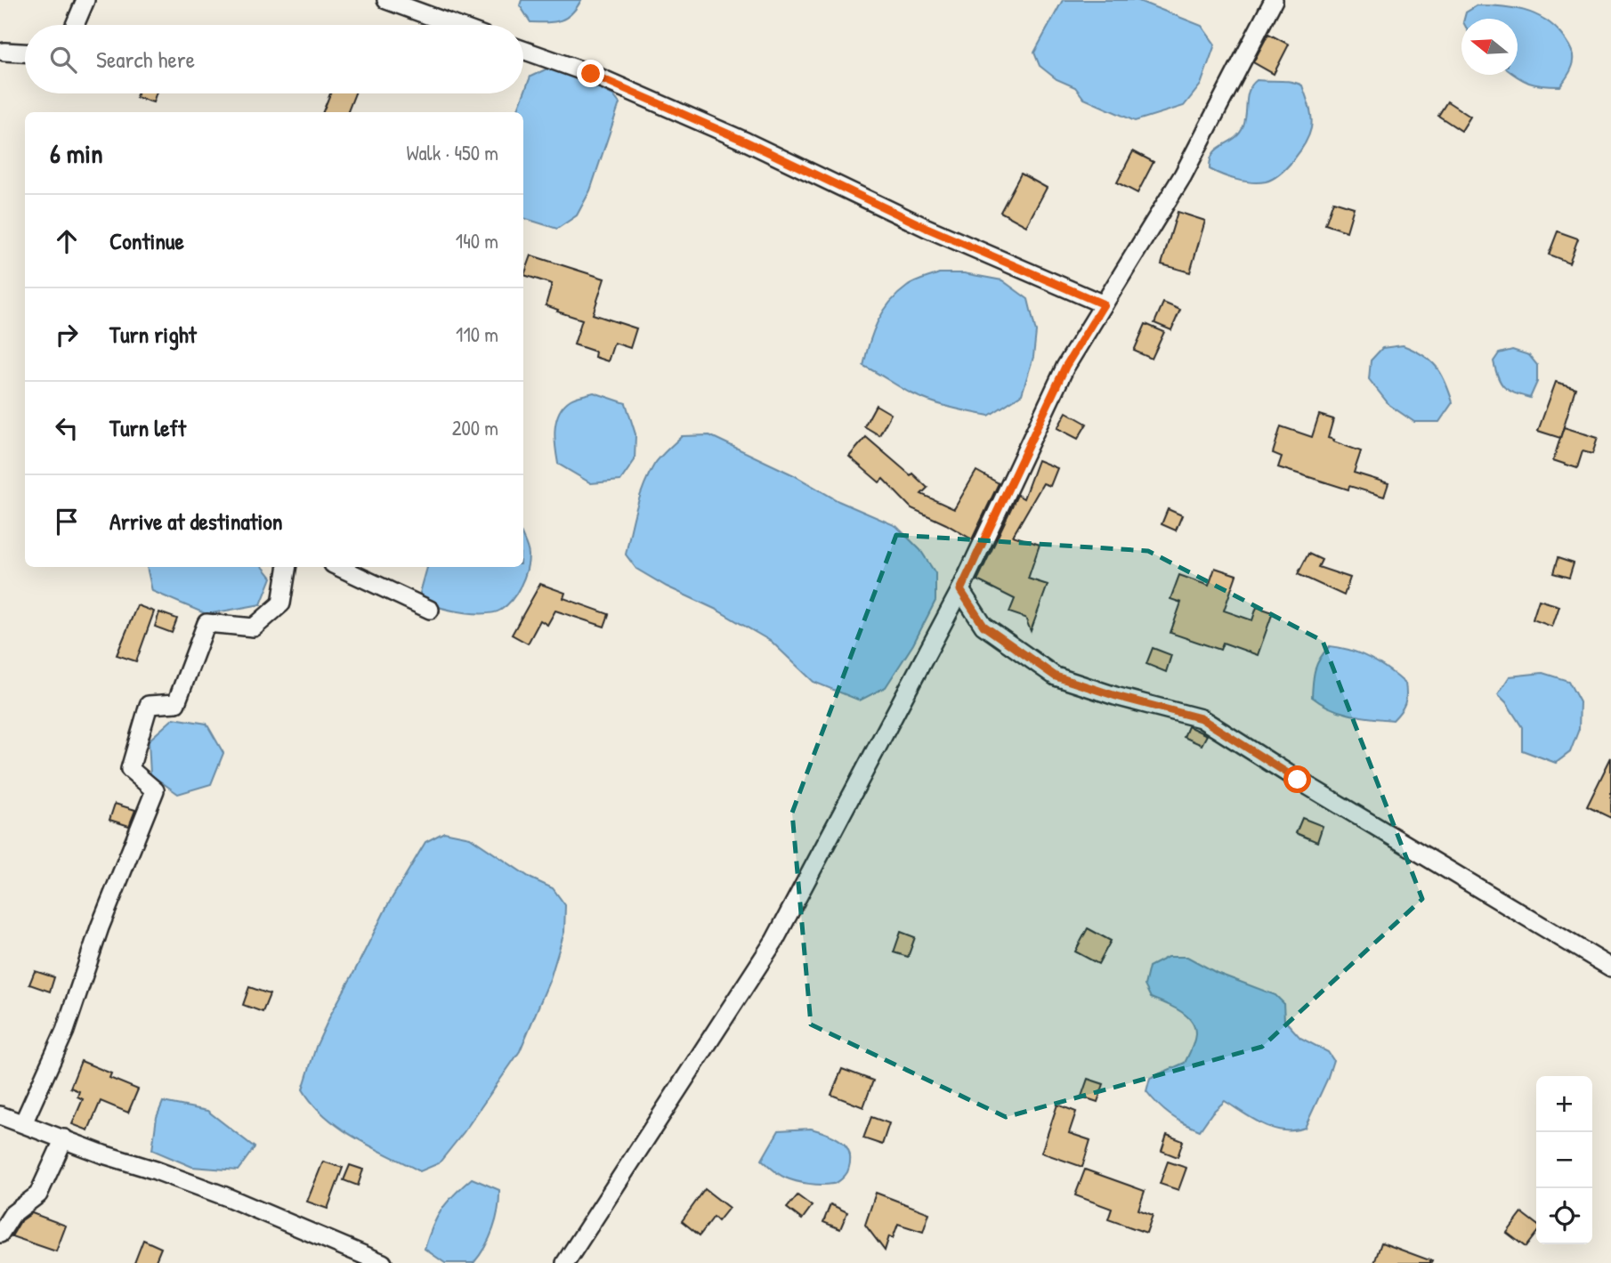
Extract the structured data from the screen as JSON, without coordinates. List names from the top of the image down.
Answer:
{
  "north": "left",
  "page": {
    "search": "Search here",
    "heading": ["6 min", "Walk · 450 m"],
    "list": [
      ["Continue", "140 m"],
      ["Turn right", "110 m"],
      ["Turn left", "200 m"],
      "Arrive at destination"
    ],
    "map_buttons": ["+", "−"]
  }
}
